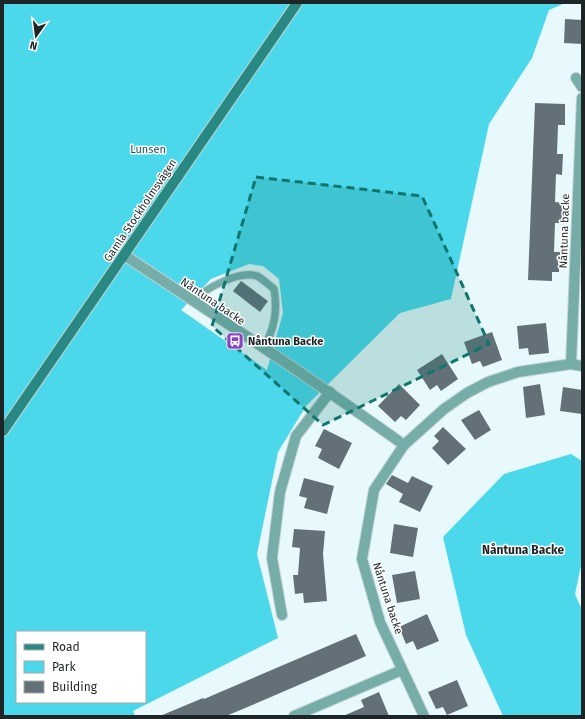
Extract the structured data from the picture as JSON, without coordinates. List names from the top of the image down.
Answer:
{
  "streets": {
    "main road": ["Gamla Stockholmsvägen"],
    "street": ["Nåntuna backe"]
  },
  "crossings": [
    ["Gamla Stockholmsvägen", "Nåntuna backe"]
  ],
  "districts": ["Nåntuna Backe"],
  "parks": ["Lunsen"],
  "places": {
    "bus stop": ["Nåntuna Backe"]
  },
  "legend": ["Road", "Park", "Building"],
  "north": "bottom"
}
